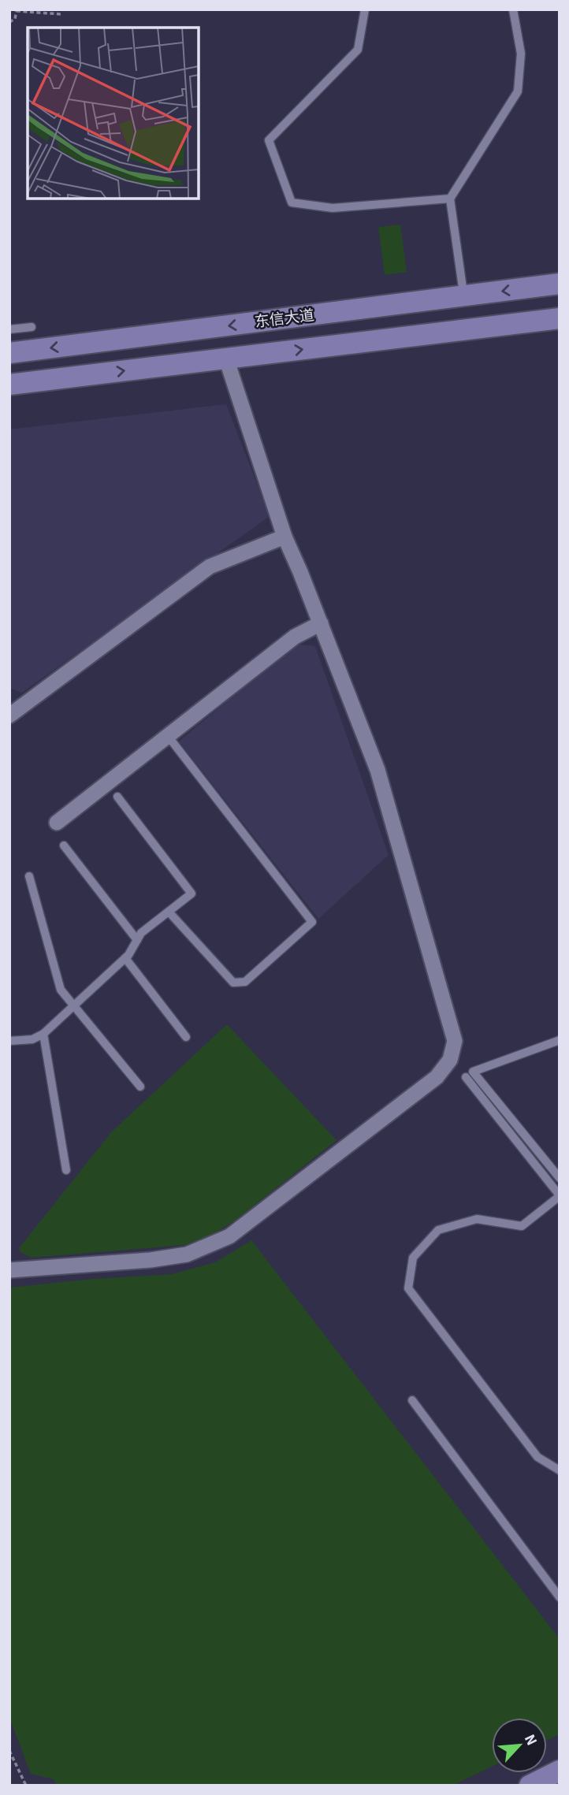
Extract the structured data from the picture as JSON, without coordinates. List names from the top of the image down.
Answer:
{
  "streets": {
    "main road": ["东信大道"]
  },
  "north": "top right"
}
